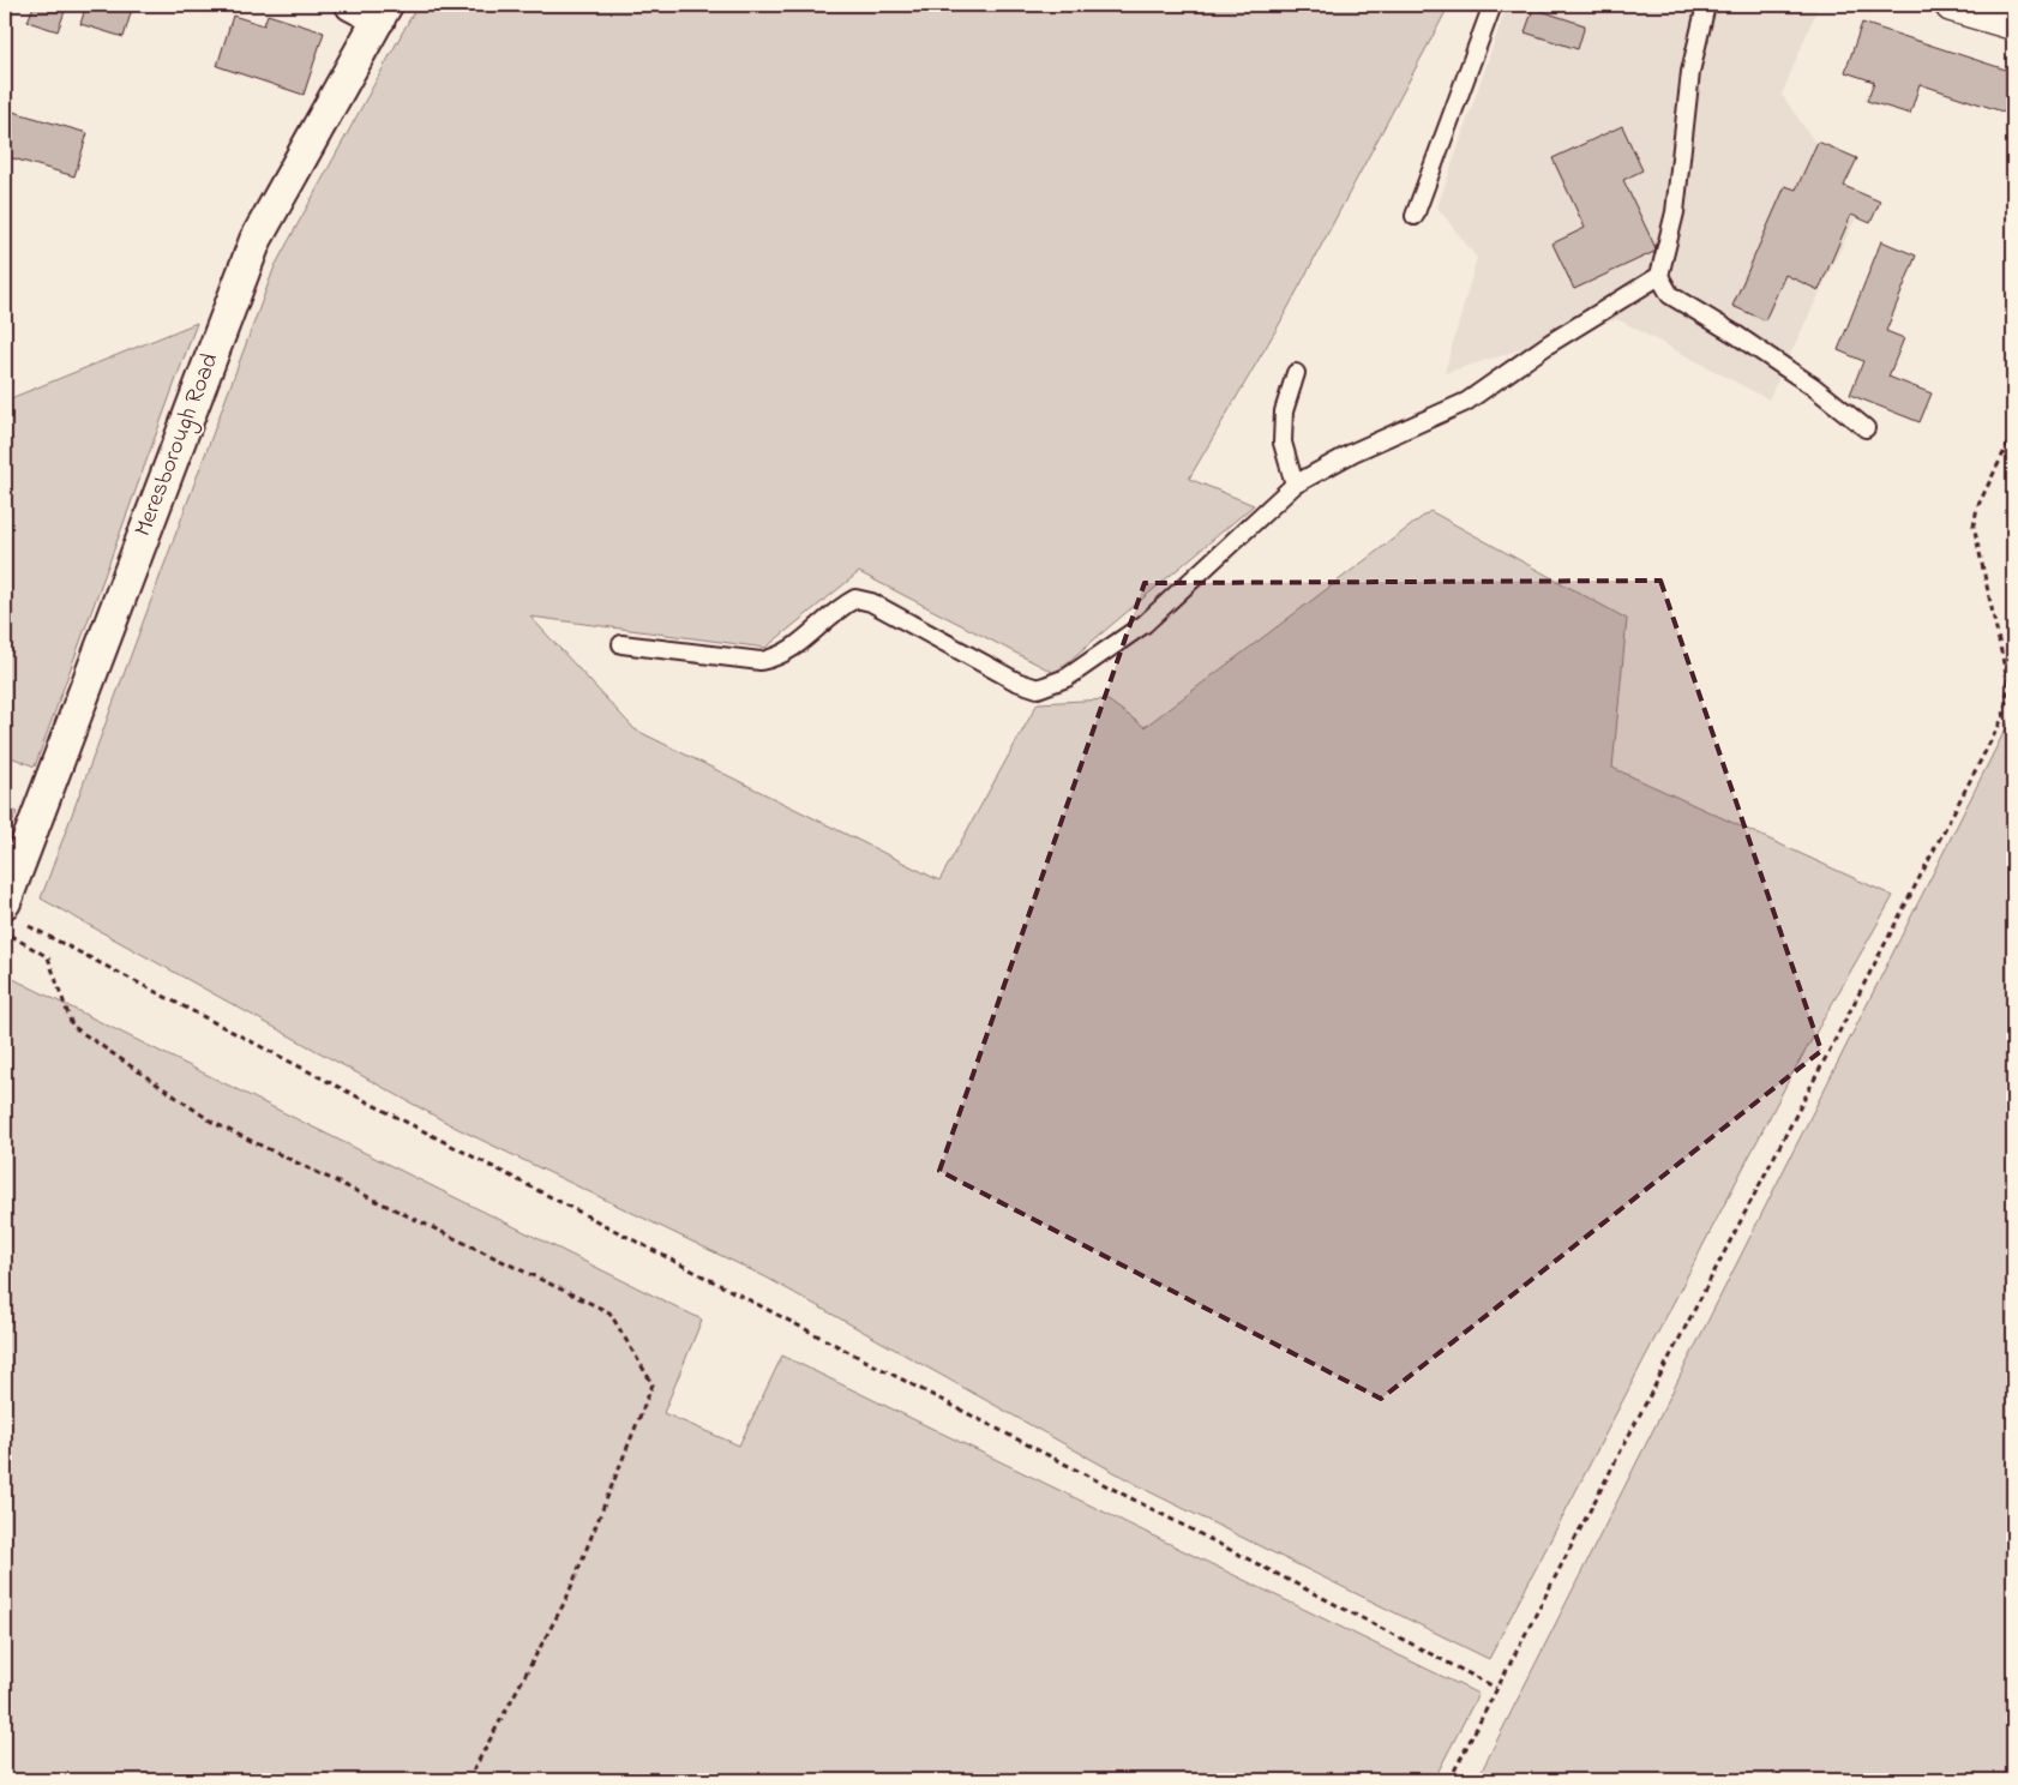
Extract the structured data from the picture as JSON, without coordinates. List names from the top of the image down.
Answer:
{
  "streets": {
    "street": ["Meresborough Road"]
  }
}
